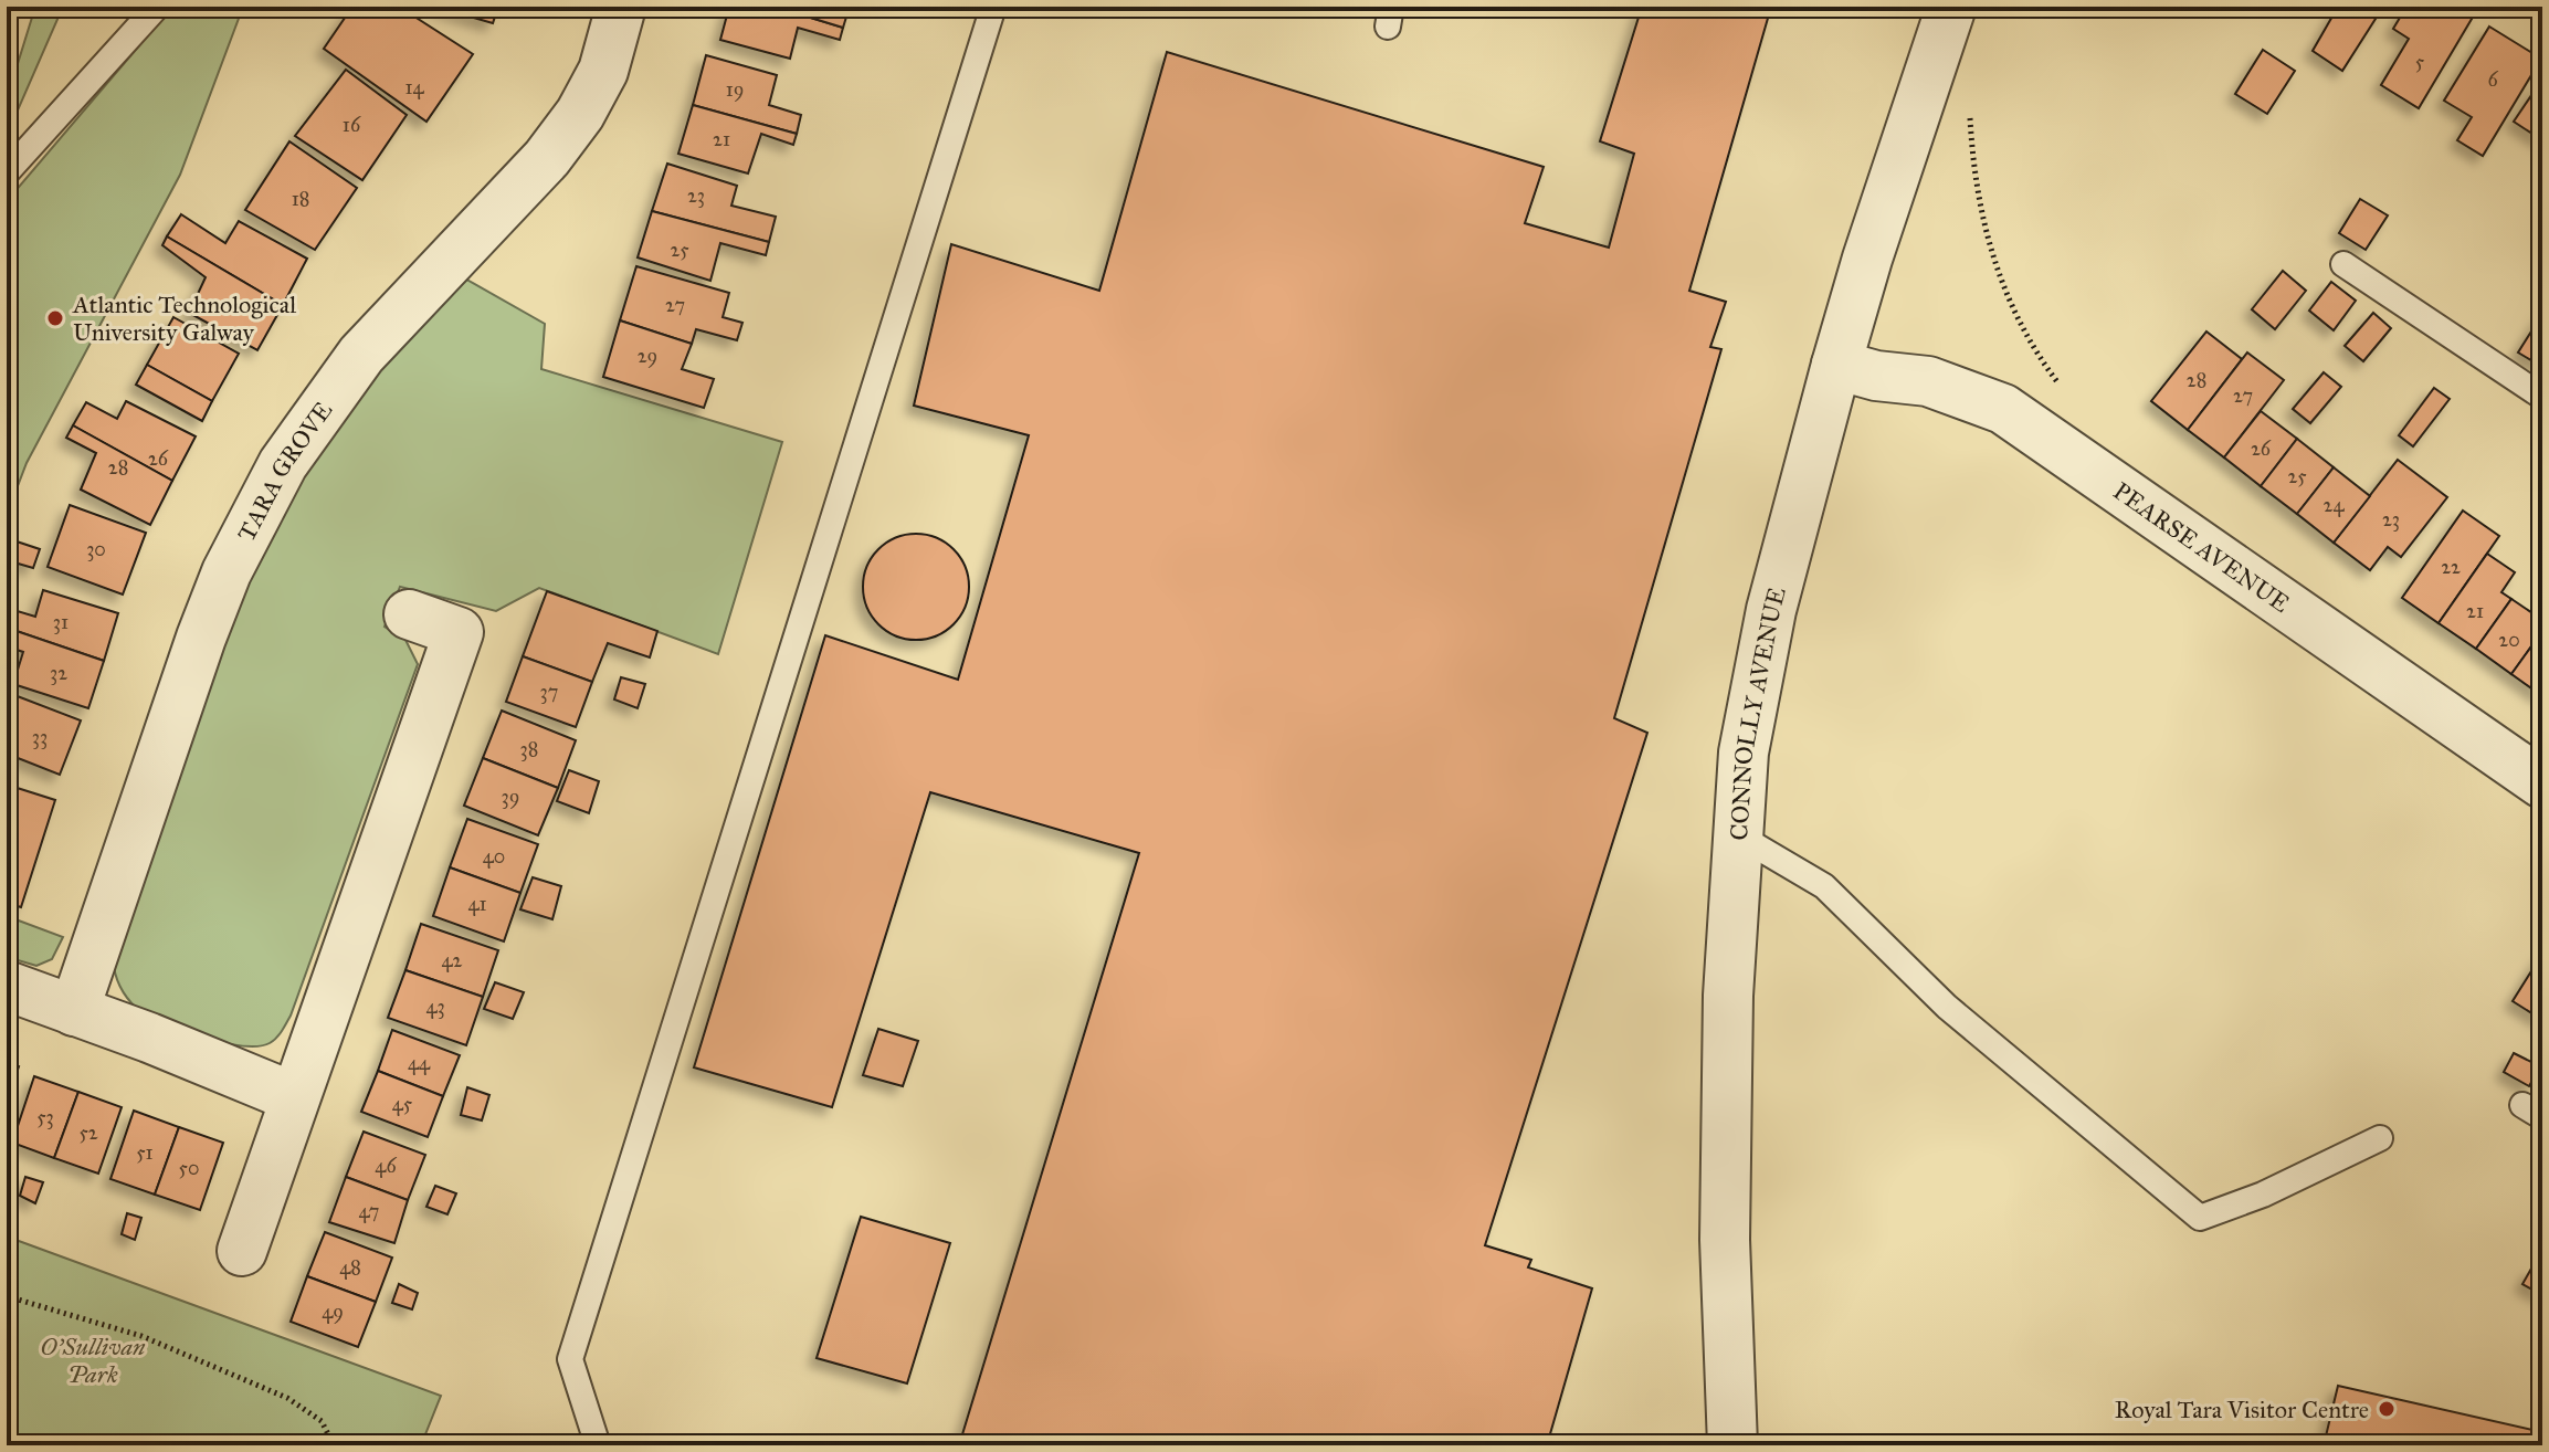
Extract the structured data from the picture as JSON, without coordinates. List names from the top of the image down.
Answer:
{
  "streets": {
    "street": ["TARA GROVE", "PEARSE AVENUE", "CONNOLLY AVENUE"]
  },
  "crossings": [
    ["PEARSE AVENUE", "CONNOLLY AVENUE"]
  ],
  "parks": ["O'Sullivan Park"],
  "places": ["Atlantic Technological University Galway", "Royal Tara Visitor Centre"],
  "house_numbers": [
    "5",
    "6",
    "14",
    "19",
    "16",
    "21",
    "23",
    "18",
    "25",
    "27",
    "29",
    "28",
    "27",
    "26",
    "26",
    "28",
    "25",
    "24",
    "23",
    "30",
    "22",
    "21",
    "31",
    "20",
    "32",
    "37",
    "33",
    "38",
    "39",
    "40",
    "41",
    "42",
    "43",
    "44",
    "45",
    "53",
    "52",
    "51",
    "46",
    "50",
    "47",
    "48",
    "49"
  ]
}
